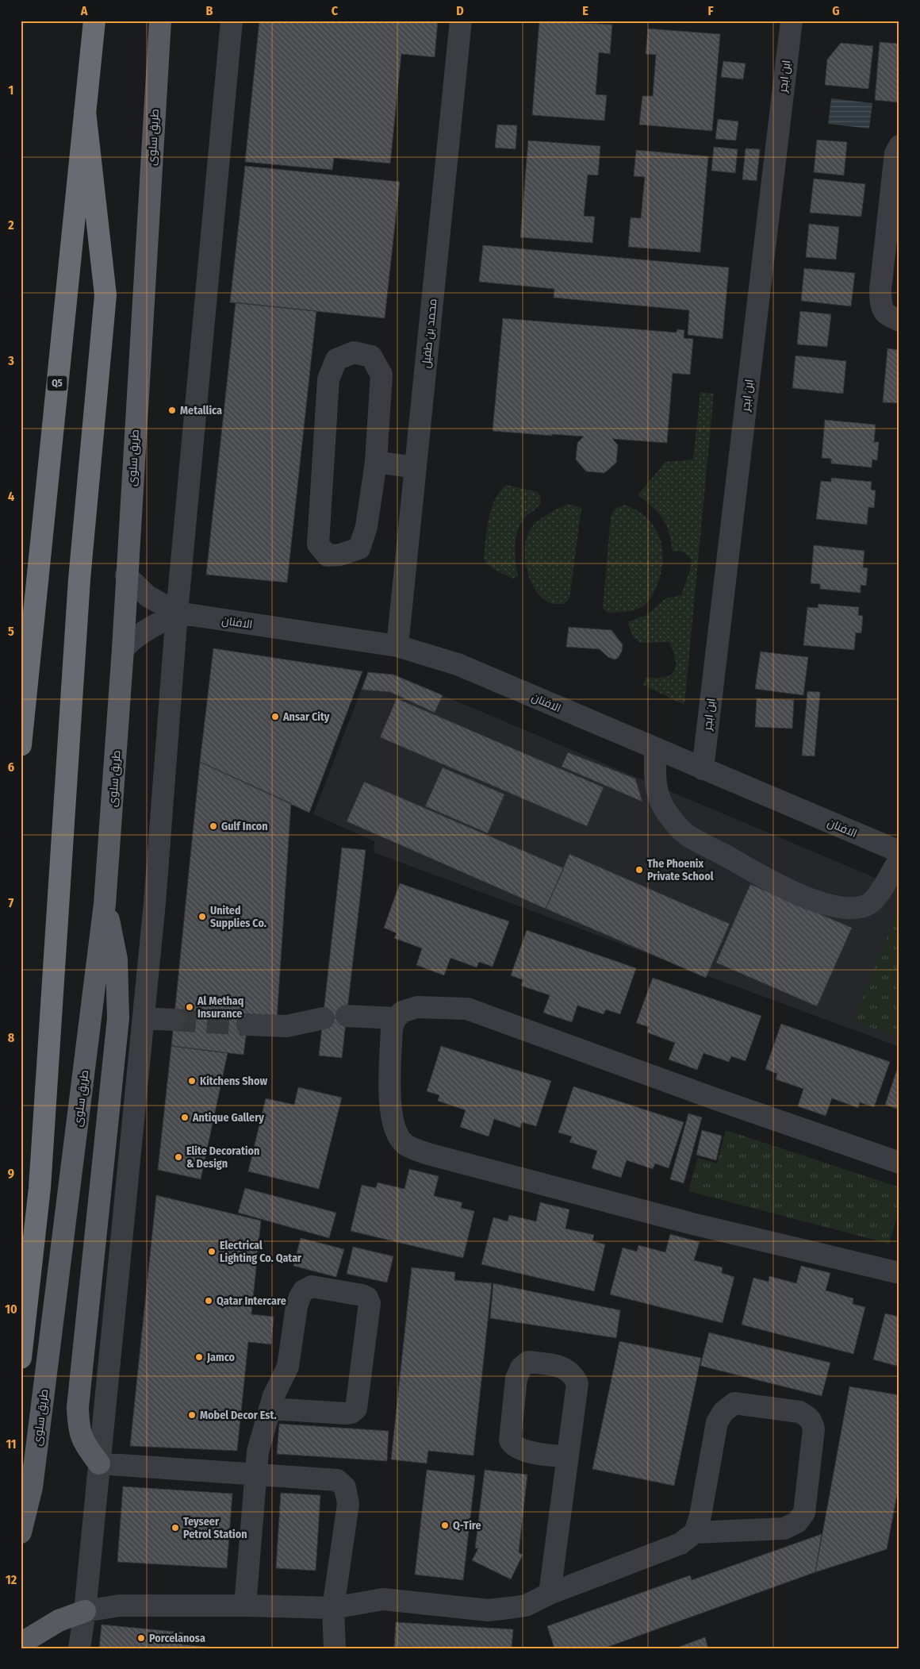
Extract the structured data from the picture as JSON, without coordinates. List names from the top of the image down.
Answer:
{
  "streets": {
    "highway": ["Q5"],
    "main road": ["طريق سلوى"],
    "street": ["ابن ابجر", "محمد بن طفيل", "الافنان"]
  },
  "crossings": [
    ["ابن ابجر", "الافنان"],
    ["طريق سلوى", "الافنان"],
    ["محمد بن طفيل", "الافنان"]
  ],
  "places": [
    "Metallica",
    "Ansar City",
    "Gulf Incon",
    "The Phoenix Private School",
    "United Supplies Co.",
    "Al Methaq Insurance",
    "Kitchens Show",
    "Antique Gallery",
    "Elite Decoration & Design",
    "Electrical Lighting Co. Qatar",
    "Qatar Intercare",
    "Jamco",
    "Mobel Decor Est.",
    "Q-Tire",
    "Teyseer Petrol Station",
    "Porcelanosa"
  ],
  "grid": {
    "columns": [
      "A",
      "B",
      "C",
      "D",
      "E",
      "F",
      "G"
    ],
    "rows": [
      "1",
      "2",
      "3",
      "4",
      "5",
      "6",
      "7",
      "8",
      "9",
      "10",
      "11",
      "12"
    ]
  }
}
